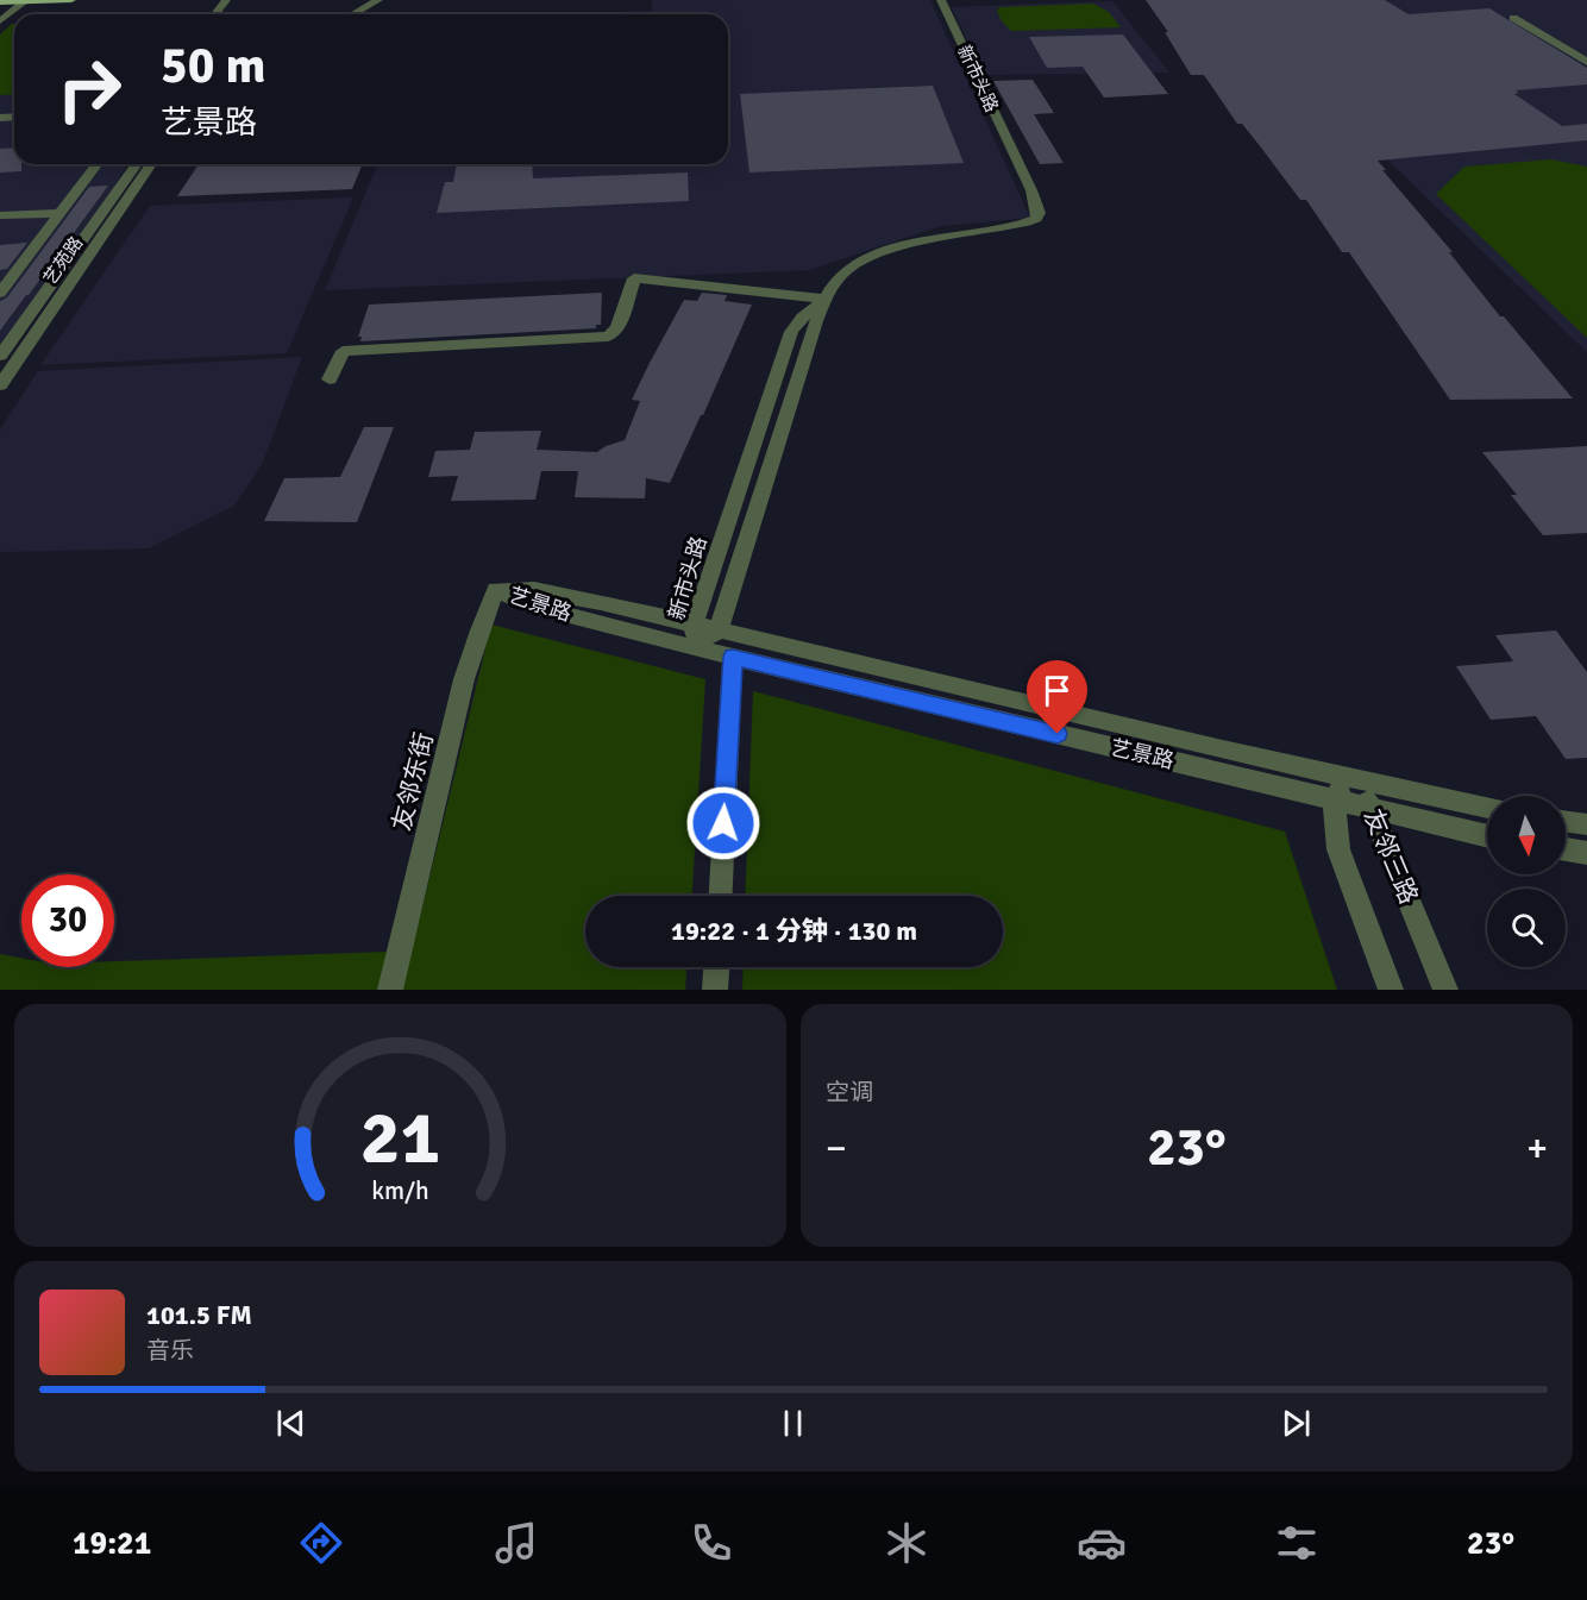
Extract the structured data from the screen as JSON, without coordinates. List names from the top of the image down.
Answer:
{
  "streets": {
    "street": [
      "新市头路",
      "艺苑路",
      "艺景路",
      "友邻东街",
      "友邻三路"
    ]
  },
  "crossings": [
    ["新市头路", "艺景路"],
    ["艺景路", "友邻东街"],
    ["艺景路", "友邻三路"]
  ],
  "north": "bottom",
  "page": {
    "turn": ["50 m", "艺景路"],
    "limit": "30",
    "trip": "19:22 · 1 分钟 · 130 m",
    "tile": "空调",
    "heat": ["−", "23°", "+"],
    "song": ["101.5 FM", "音乐"],
    "tabs": ["19:21", "23°"],
    "gauge": ["21", "km/h"]
  }
}
